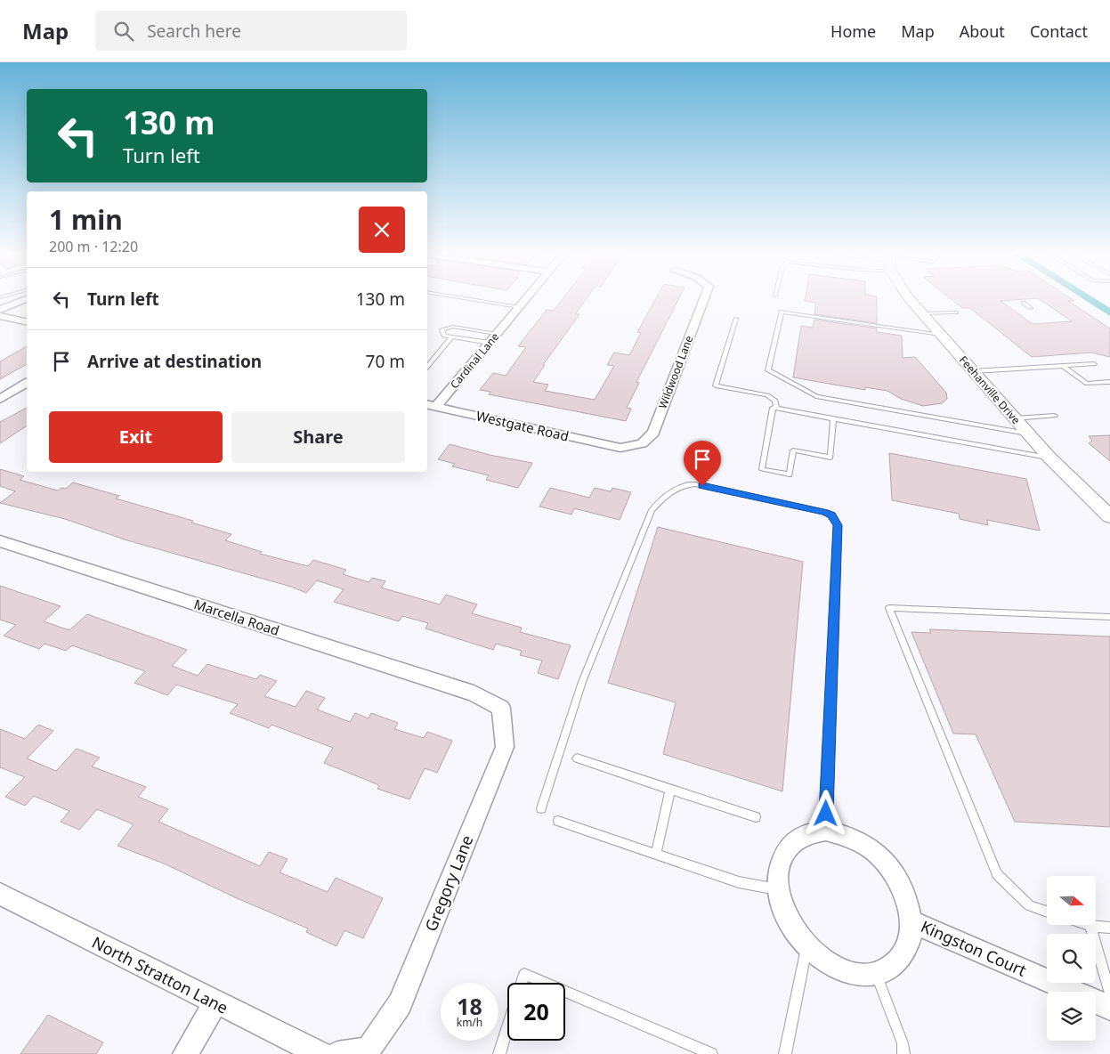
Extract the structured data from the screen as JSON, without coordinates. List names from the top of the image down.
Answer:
{
  "streets": {
    "street": [
      "Cardinal Lane",
      "Wildwood Lane",
      "Feehanville Drive",
      "Westgate Road",
      "Marcella Road",
      "Gregory Lane",
      "Kingston Court",
      "North Stratton Lane"
    ]
  },
  "crossings": [
    ["Cardinal Lane", "Westgate Road"],
    ["Wildwood Lane", "Westgate Road"],
    ["Marcella Road", "Gregory Lane"]
  ],
  "north": "right",
  "page": {
    "header": "Map",
    "search": "Search here",
    "nav": [
      "Home",
      "Map",
      "About",
      "Contact"
    ],
    "turn": ["130 m", "Turn left"],
    "heading": ["1 min", "200 m · 12:20"],
    "list": [
      {
        "name": "Turn left",
        "value": "130 m"
      },
      {
        "name": "Arrive at destination",
        "value": "70 m"
      }
    ],
    "buttons": ["Exit", "Share"],
    "speed": "18 km/h",
    "limit": "20"
  }
}
